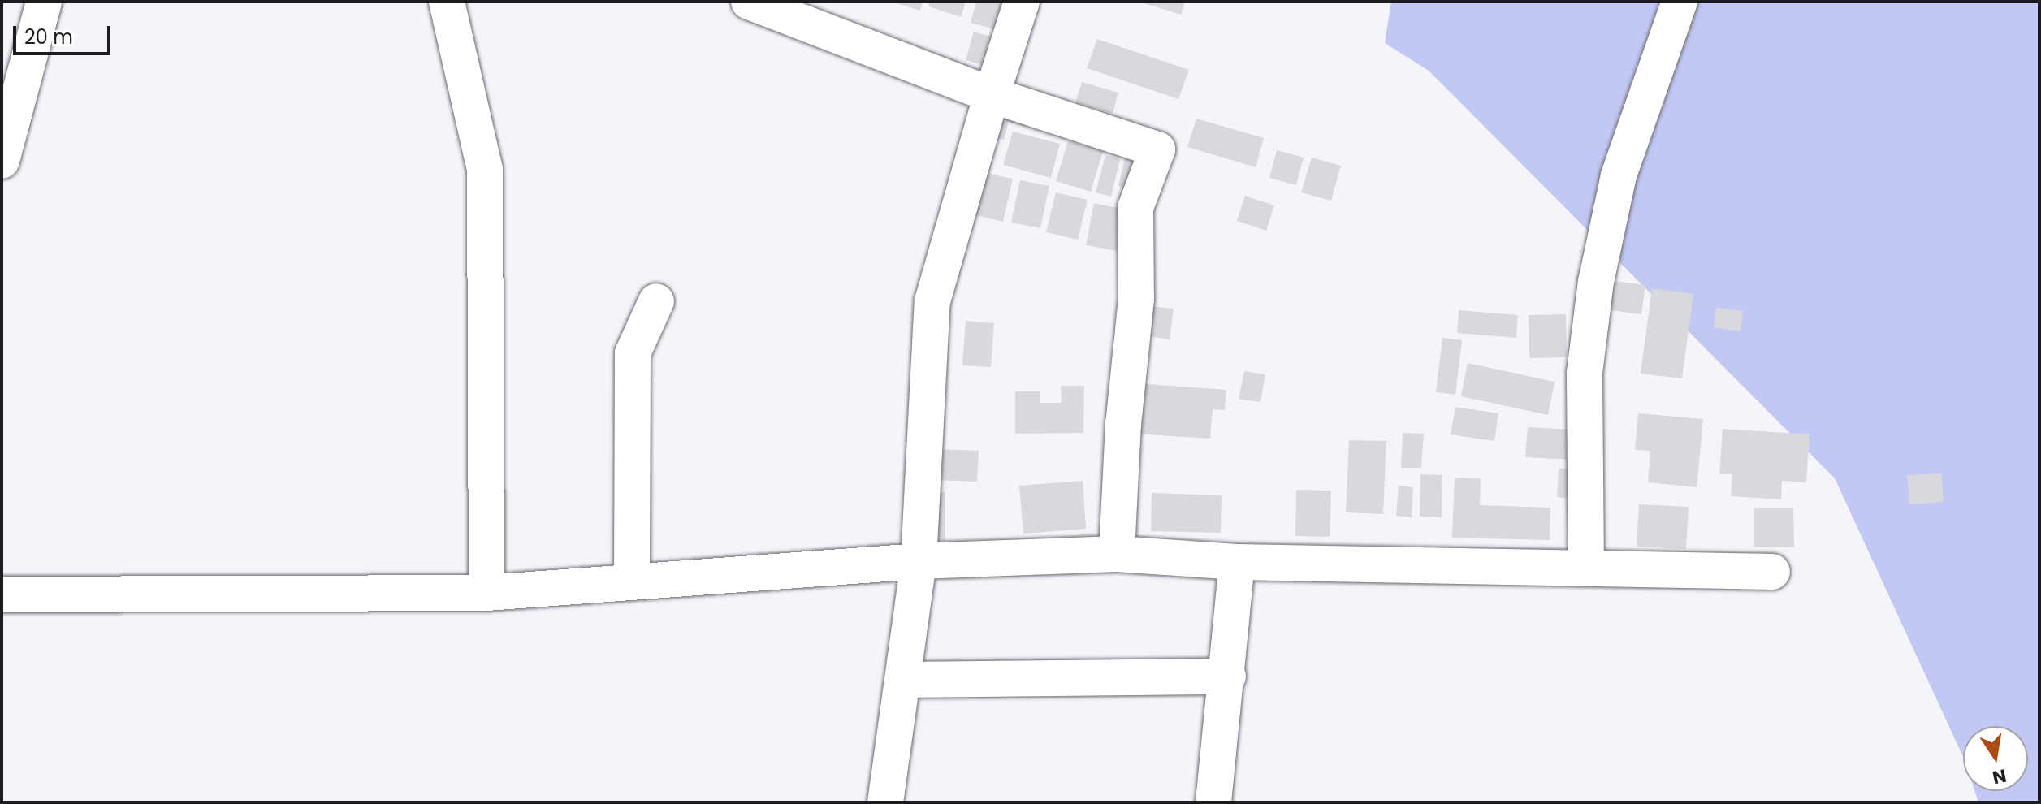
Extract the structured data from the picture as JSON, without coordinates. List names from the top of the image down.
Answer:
{
  "scale_bar": "20 m",
  "north": "bottom"
}
